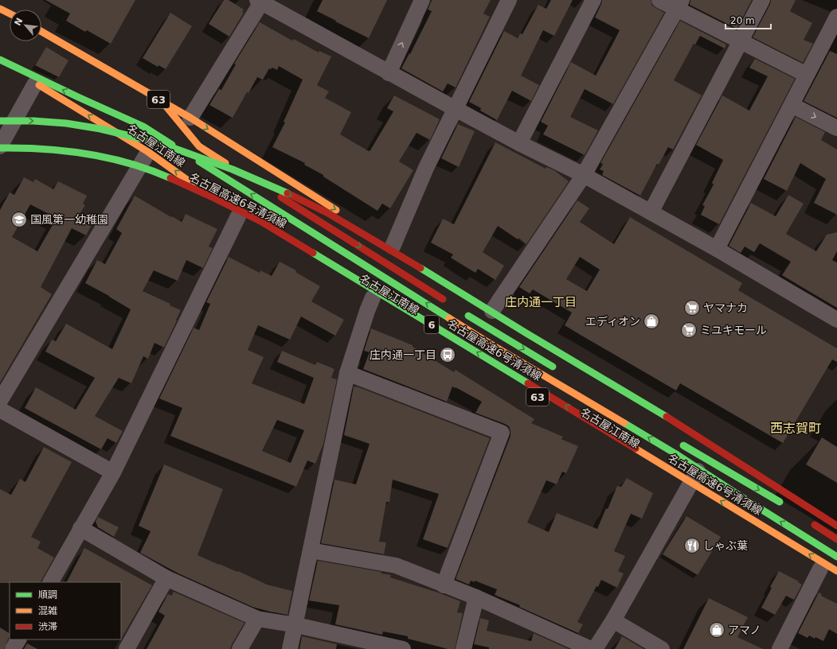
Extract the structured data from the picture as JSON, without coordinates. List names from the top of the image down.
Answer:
{
  "streets": {
    "main road": [
      "63",
      "名古屋江南線",
      "名古屋高速6号清須線",
      "6"
    ]
  },
  "districts": ["庄内通一丁目", "西志賀町"],
  "places": {
    "school or university": ["国風第一幼稚園"],
    "supermarket": ["ヤマナカ", "ミユキモール"],
    "shop": ["エディオン", "アマノ"],
    "bus stop": ["庄内通一丁目"],
    "restaurant": ["しゃぶ葉"]
  },
  "legend": ["順調", "混雑", "渋滞"],
  "scale_bar": "20 m",
  "north": "top left"
}
